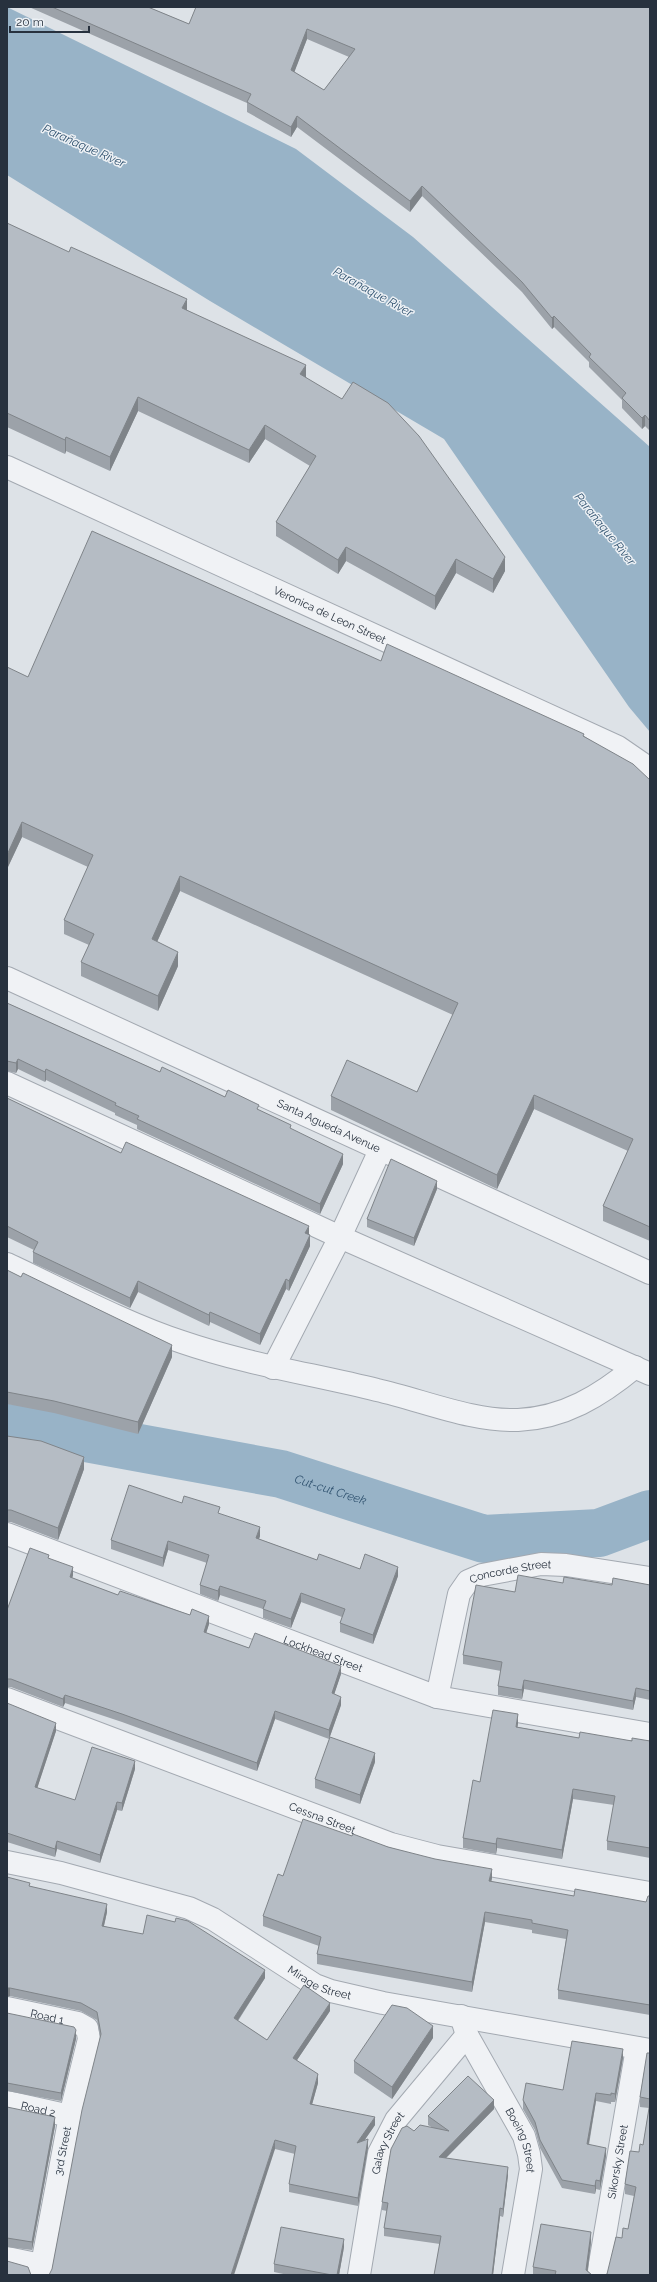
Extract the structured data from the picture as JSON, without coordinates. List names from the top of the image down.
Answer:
{
  "streets": {
    "street": [
      "Veronica de Leon Street",
      "Santa Agueda Avenue",
      "Concorde Street",
      "Lockhead Street",
      "Cessna Street",
      "Mirage Street",
      "Road 1",
      "Road 2",
      "Boeing Street",
      "Galaxy Street",
      "3rd Street",
      "Sikorsky Street"
    ]
  },
  "crossings": [
    ["Concorde Street", "Lockhead Street"],
    ["Mirage Street", "Boeing Street"],
    ["Mirage Street", "Galaxy Street"],
    ["Mirage Street", "Sikorsky Street"],
    ["Road 1", "3rd Street"],
    ["Road 2", "3rd Street"],
    ["Boeing Street", "Galaxy Street"]
  ],
  "water": ["Parañaque River", "Cut-cut Creek"],
  "scale_bar": "20 m"
}
